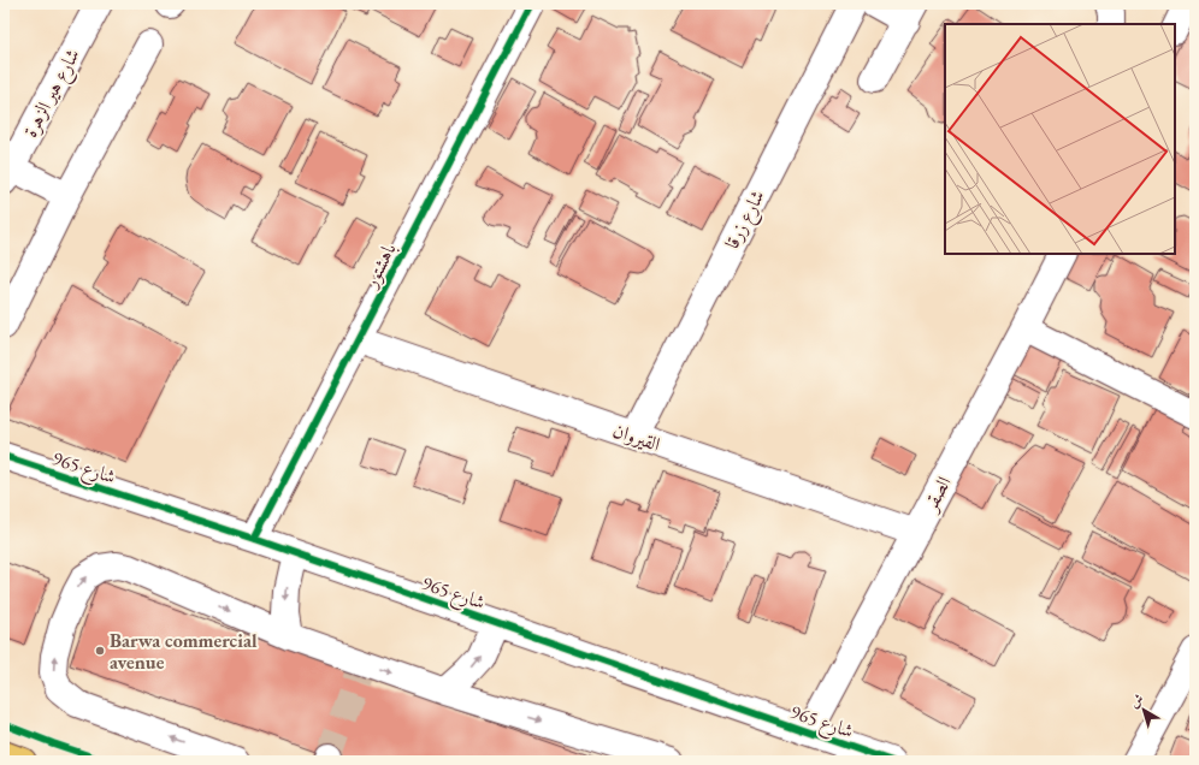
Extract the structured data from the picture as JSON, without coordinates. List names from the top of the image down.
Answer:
{
  "streets": {
    "street": [
      "شارع هير الزهرة",
      "شارع زرقا",
      "باهشتور",
      "القيروان",
      "شارع 965",
      "الصقر"
    ]
  },
  "crossings": [
    ["شارع زرقا", "القيروان"],
    ["باهشتور", "القيروان"],
    ["باهشتور", "شارع 965"],
    ["القيروان", "الصقر"],
    ["شارع 965", "الصقر"]
  ],
  "places": ["Barwa commercial avenue"],
  "north": "top left"
}
